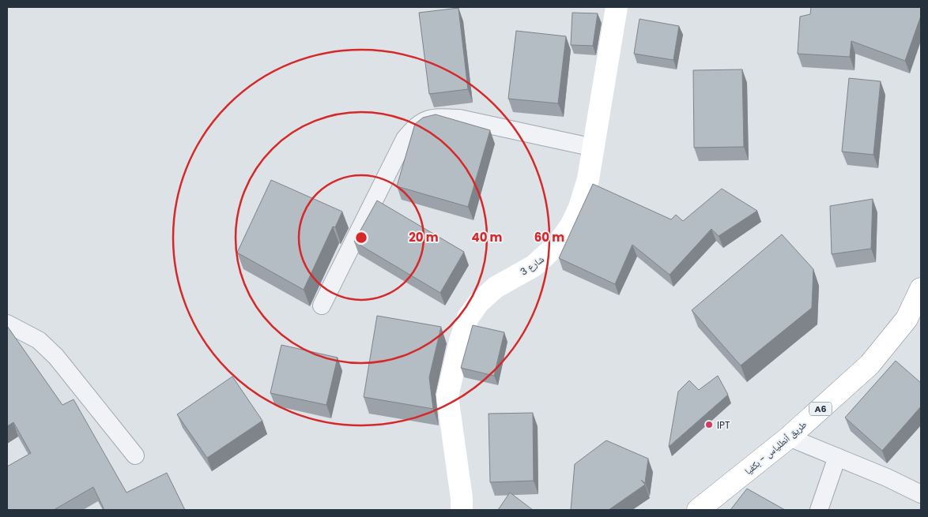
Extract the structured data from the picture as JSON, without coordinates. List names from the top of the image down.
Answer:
{
  "streets": {
    "main road": ["شارع 3", "A6", "طريق أنطلياس - بكفيا"]
  },
  "places": ["IPT"],
  "rings": ["20 m", "40 m", "60 m"]
}
